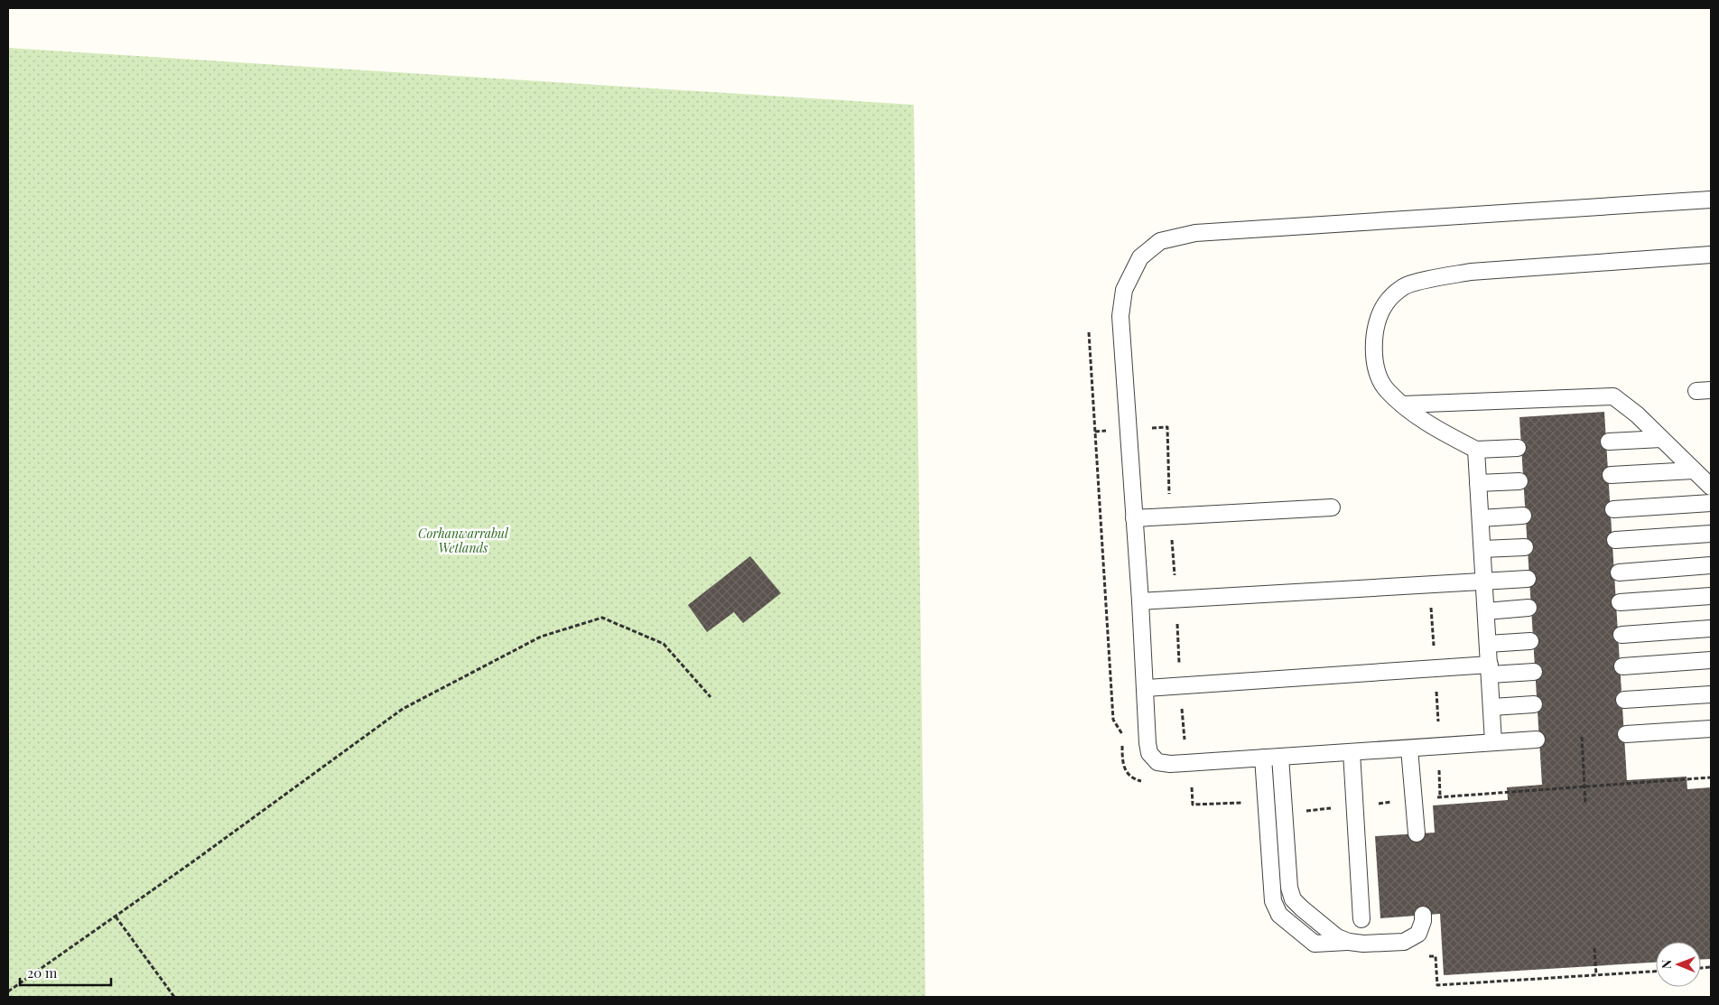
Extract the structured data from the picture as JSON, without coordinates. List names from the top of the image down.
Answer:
{
  "parks": ["Corhanwarrabul Wetlands"],
  "scale_bar": "20 m",
  "north": "left"
}
